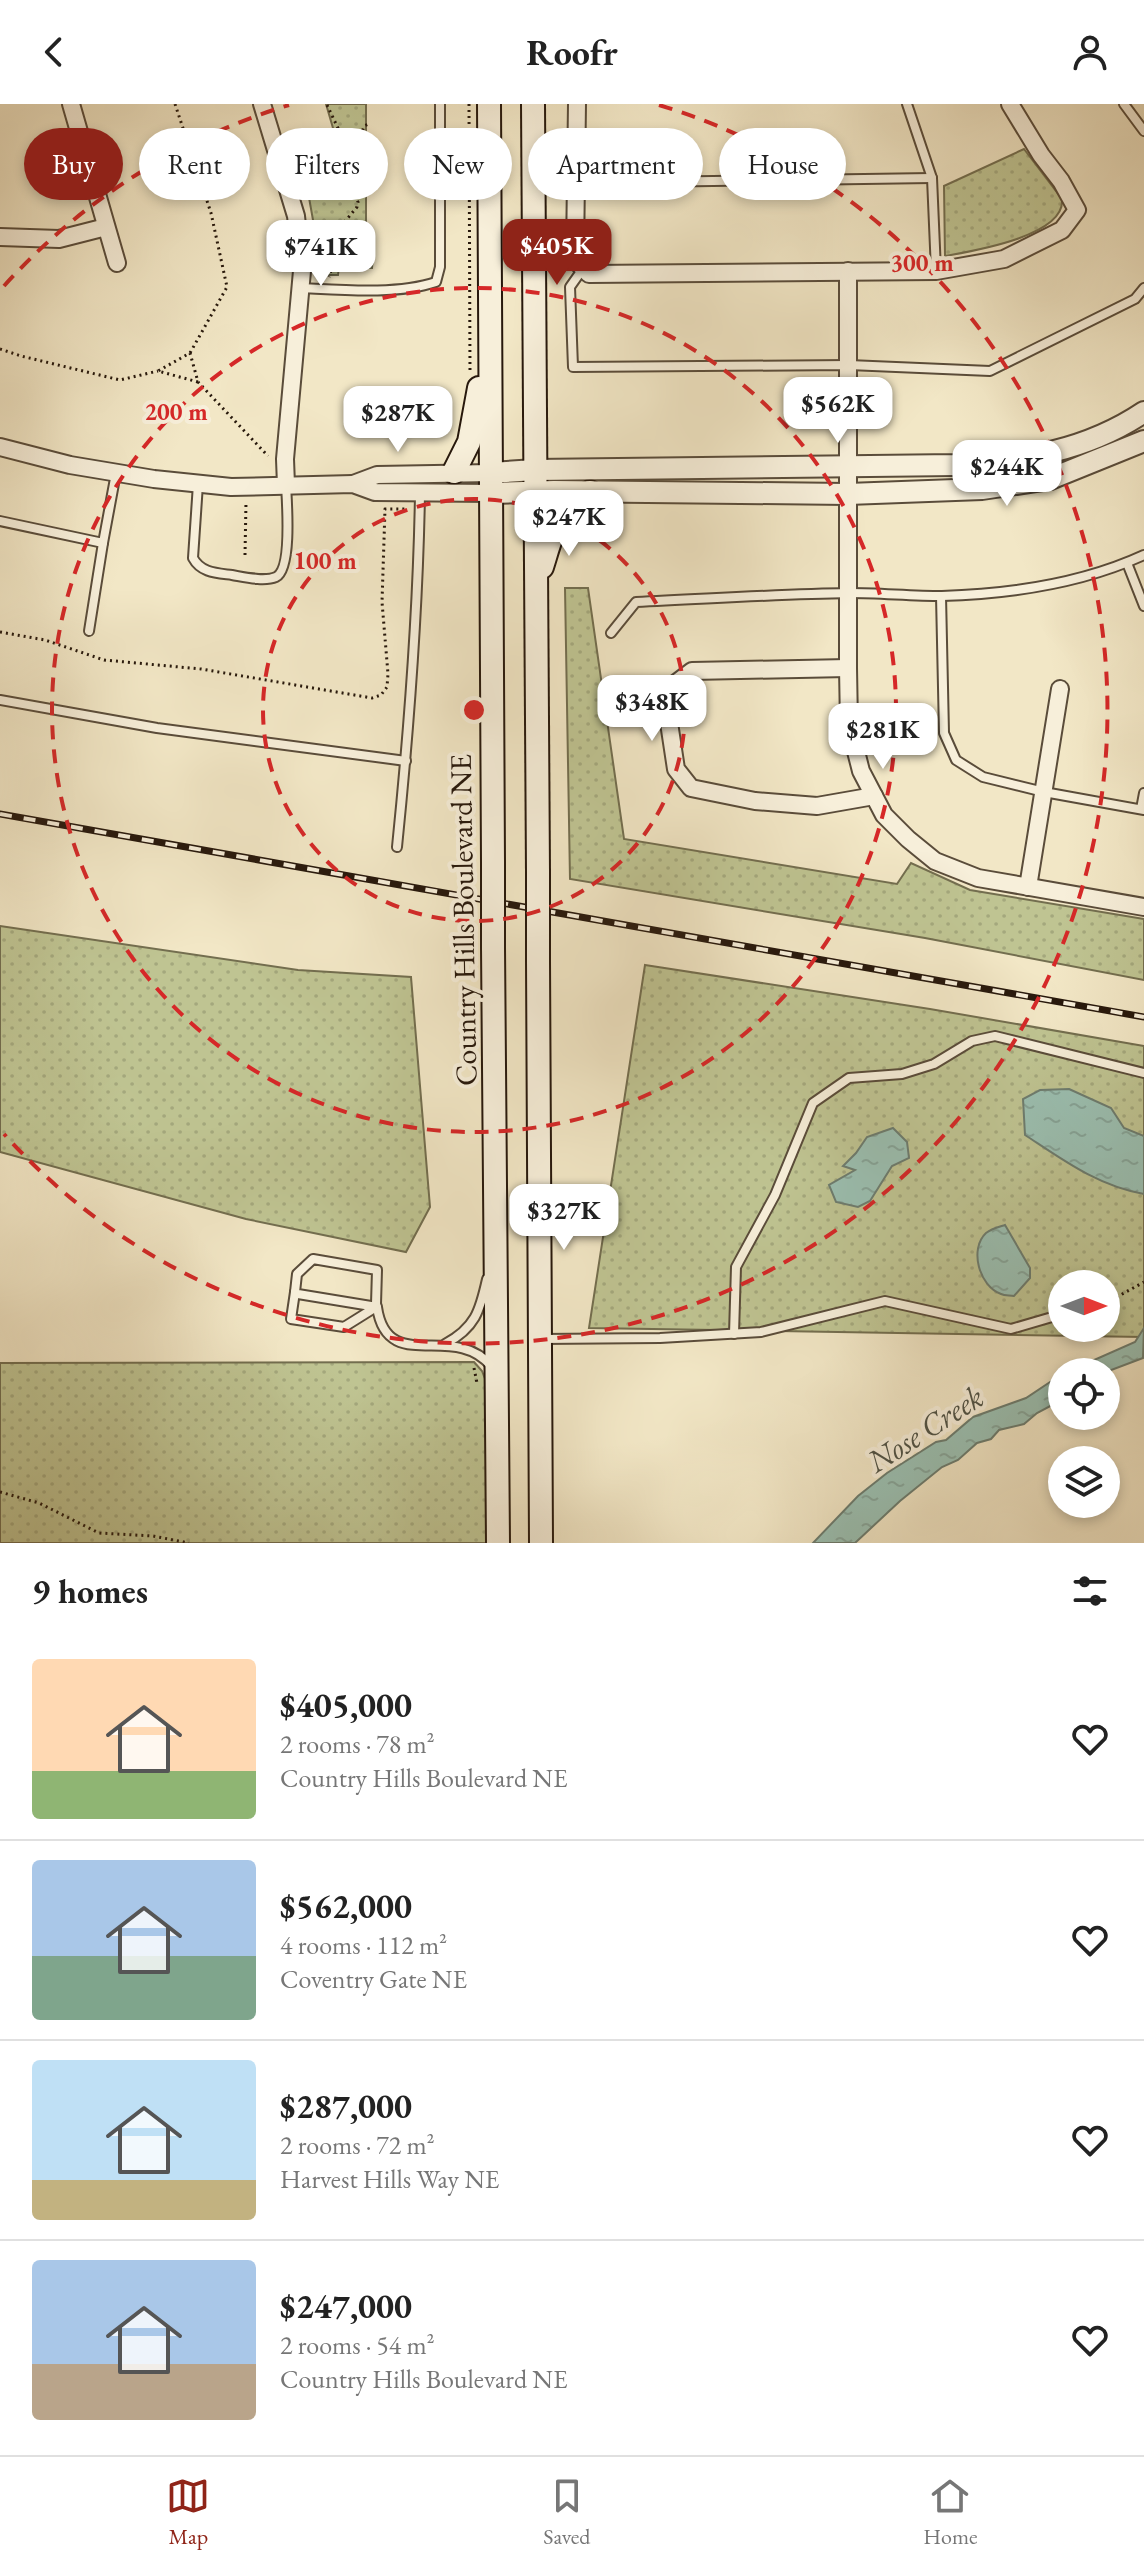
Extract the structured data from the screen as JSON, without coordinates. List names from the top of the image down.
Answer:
{
  "streets": {
    "main road": ["Country Hills Boulevard NE"]
  },
  "water": ["Nose Creek"],
  "north": "right",
  "page": {
    "header": "Roofr",
    "chip": [
      "Buy",
      "Rent",
      "Filters",
      "New",
      "Apartment",
      "House"
    ],
    "price": [
      "$405K",
      "$741K",
      "$562K",
      "$287K",
      "$244K",
      "$247K",
      "$348K",
      "$281K",
      "$327K"
    ],
    "heading": "9 homes",
    "list": [
      {
        "name": "$405,000",
        "note": "2 rooms · 78 m² · Country Hills Boulevard NE"
      },
      {
        "name": "$562,000",
        "note": "4 rooms · 112 m² · Coventry Gate NE"
      },
      {
        "name": "$287,000",
        "note": "2 rooms · 72 m² · Harvest Hills Way NE"
      },
      {
        "name": "$247,000",
        "note": "2 rooms · 54 m² · Country Hills Boulevard NE"
      }
    ],
    "tabs": ["Map", "Saved", "Home"]
  },
  "rings": ["300 m", "200 m", "100 m"]
}
